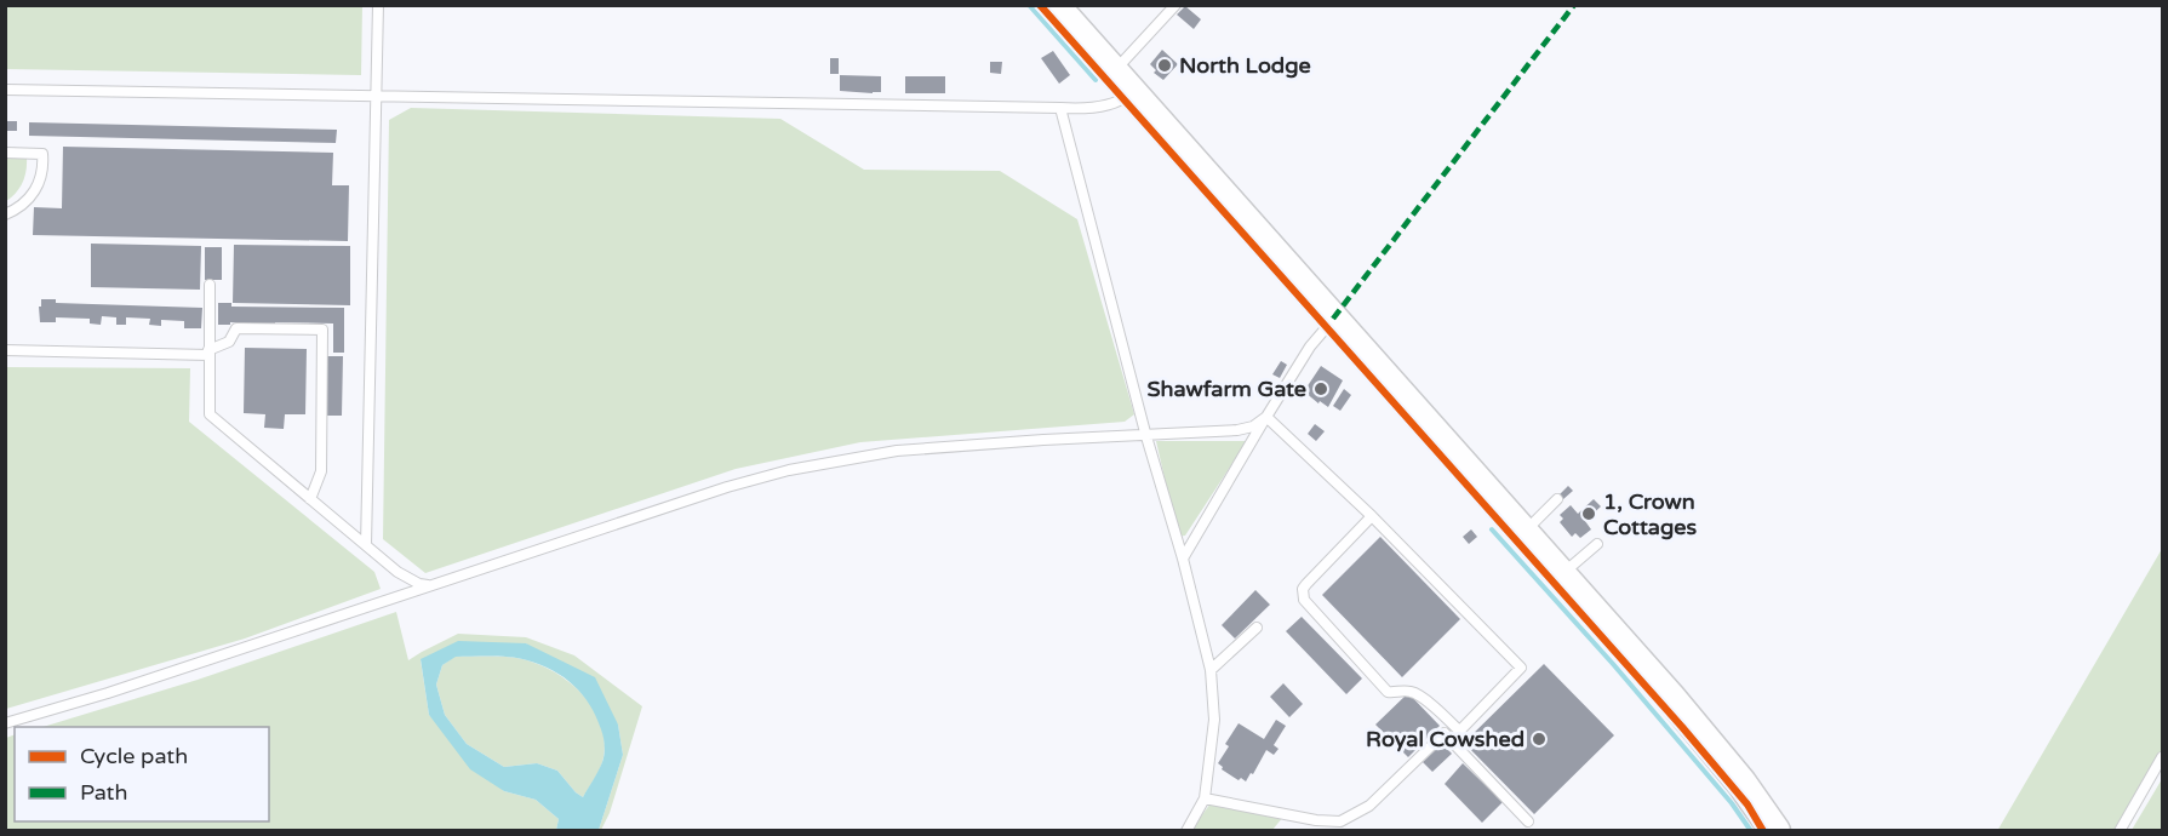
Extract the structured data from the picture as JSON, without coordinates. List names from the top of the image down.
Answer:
{
  "places": [
    "North Lodge",
    "Shawfarm Gate",
    "1, Crown Cottages",
    "Royal Cowshed"
  ],
  "legend": ["Cycle path", "Path"]
}
